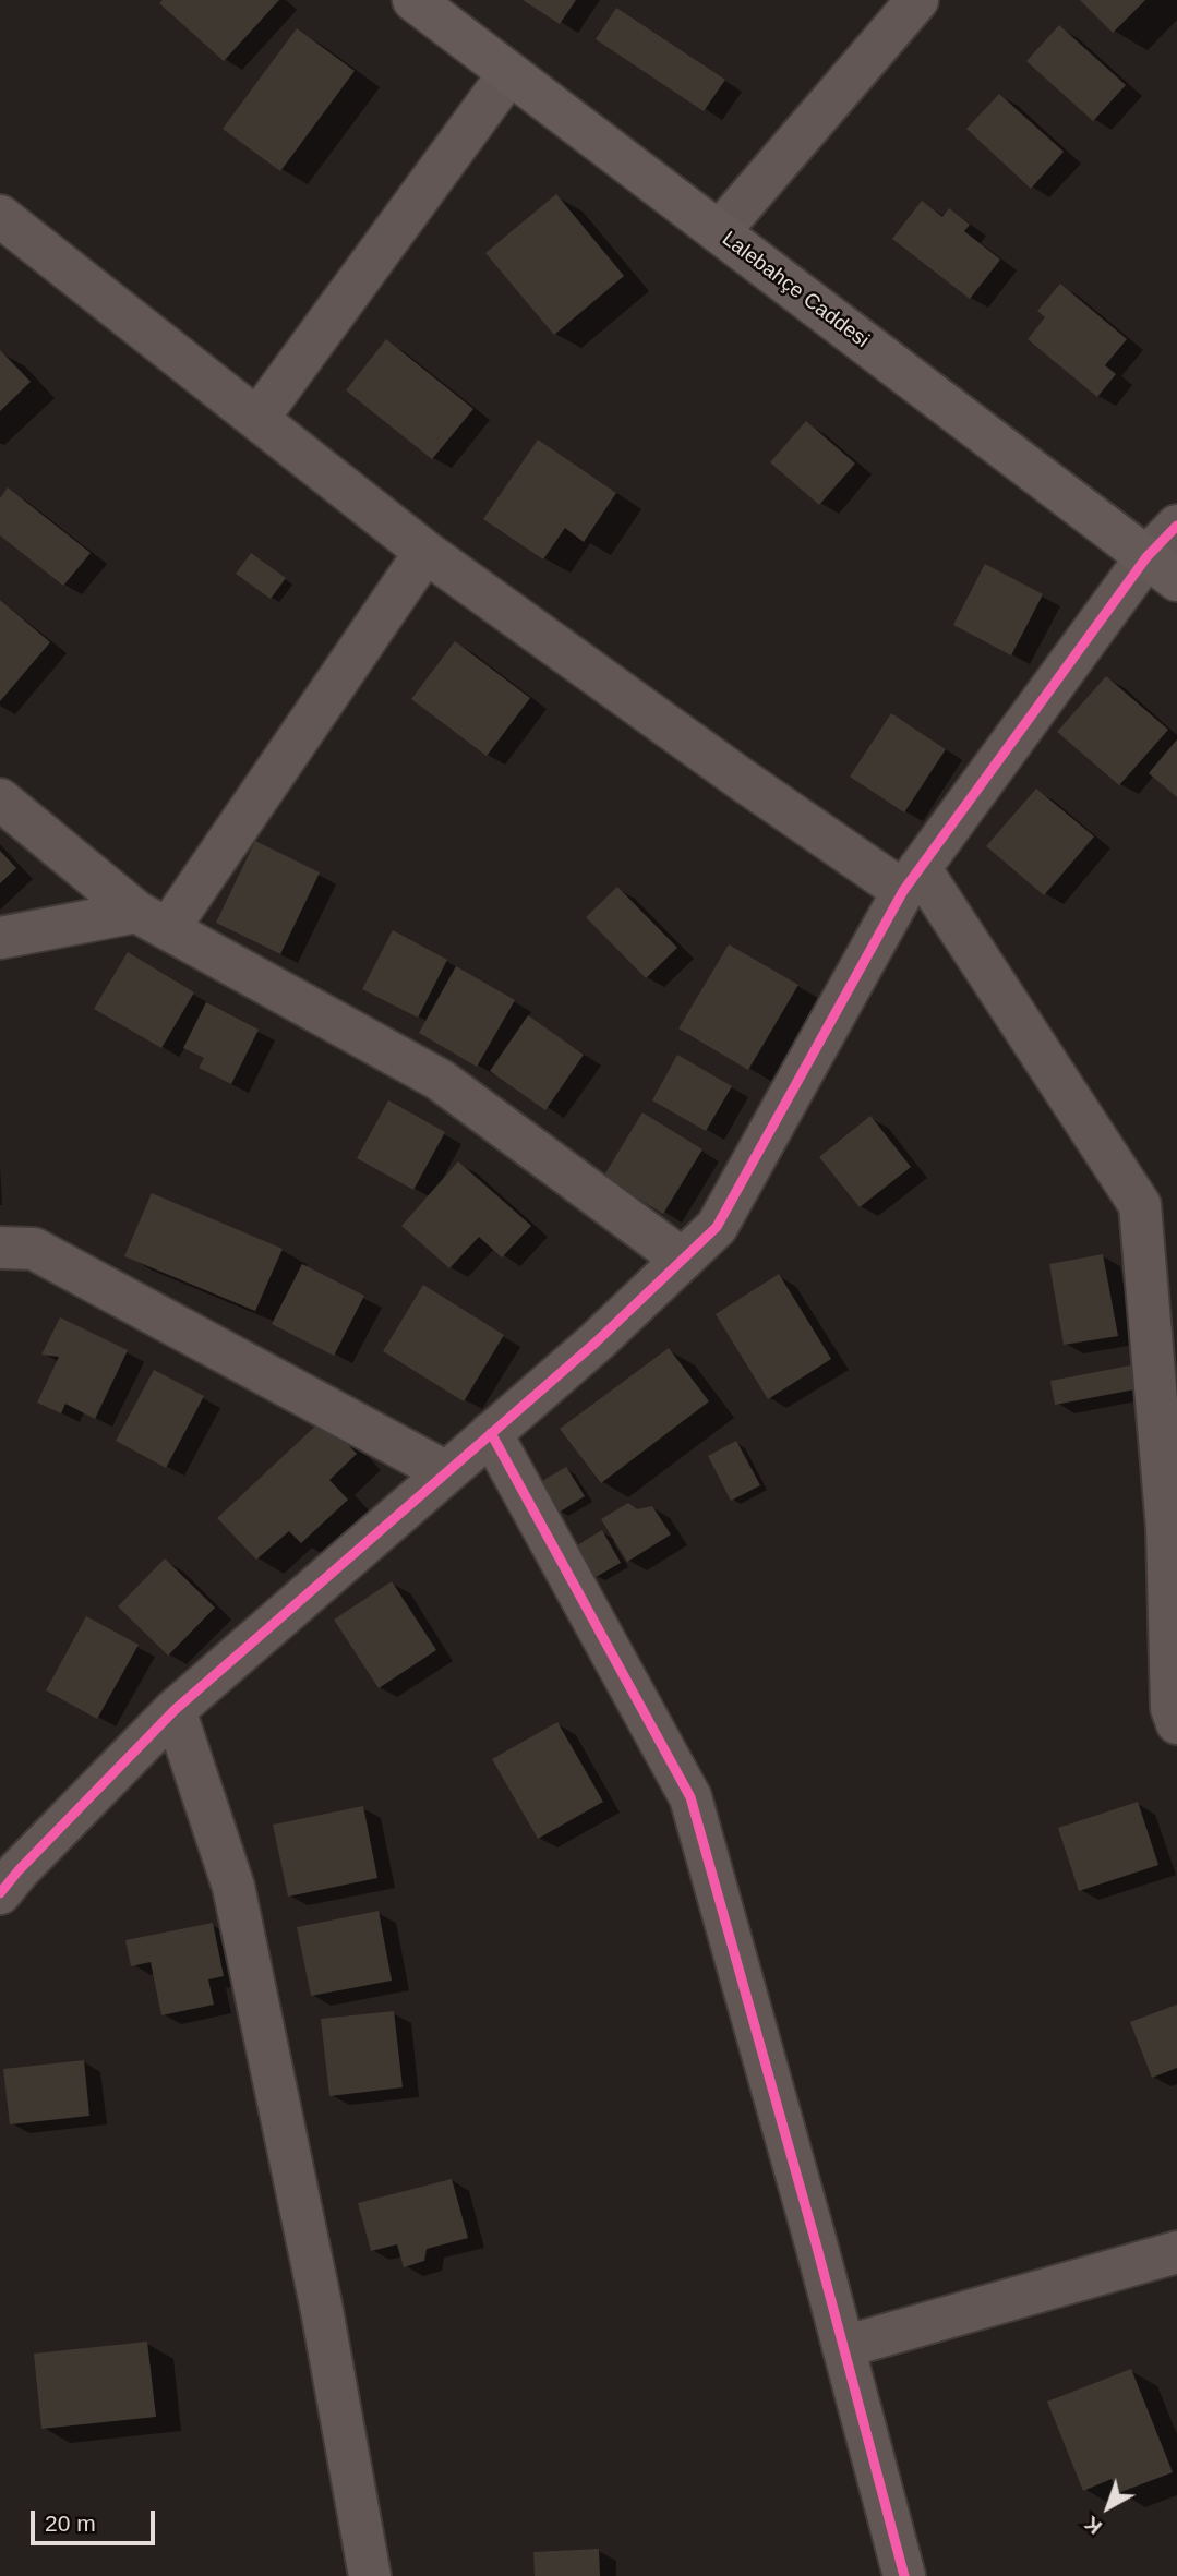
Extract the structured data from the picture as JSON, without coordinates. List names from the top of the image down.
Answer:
{
  "streets": {
    "street": ["Lalebahçe Caddesi"]
  },
  "scale_bar": "20 m",
  "north": "bottom left"
}
